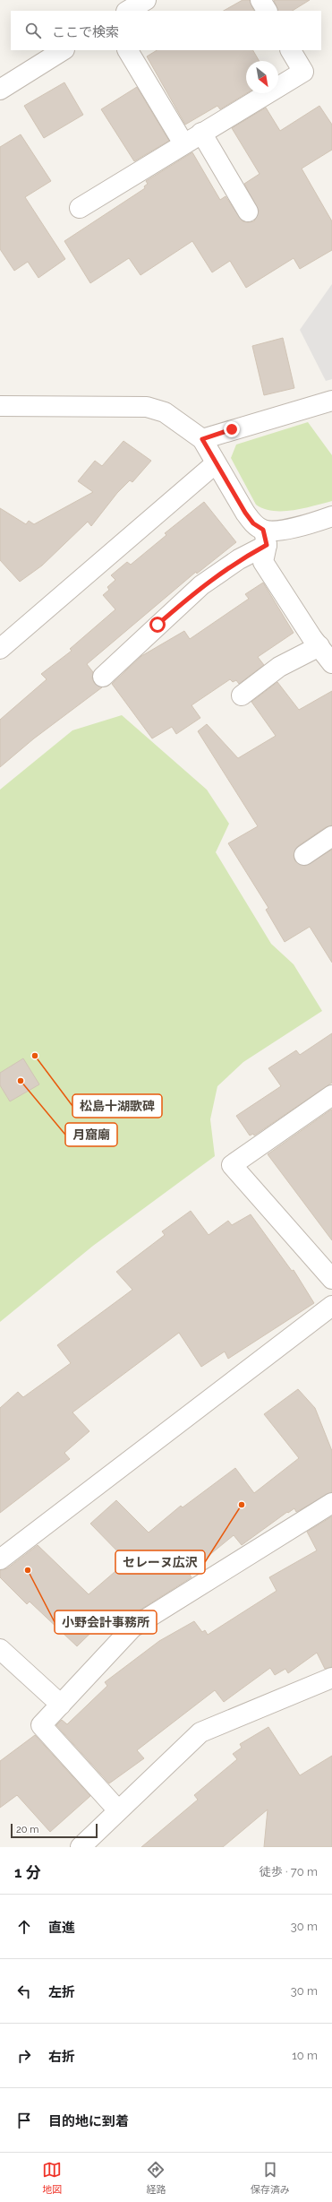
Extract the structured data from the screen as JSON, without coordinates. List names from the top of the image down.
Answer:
{
  "places": [
    "松島十湖歌碑",
    "月窟廟",
    "セレーヌ広沢",
    "小野会計事務所"
  ],
  "scale_bar": "20 m",
  "north": "bottom right",
  "page": {
    "search": "ここで検索",
    "scale": "20 m",
    "heading": ["1 分", "徒歩 · 70 m"],
    "list": [
      ["直進", "30 m"],
      ["左折", "30 m"],
      ["右折", "10 m"],
      "目的地に到着"
    ],
    "nav": ["地図", "経路", "保存済み"]
  }
}
